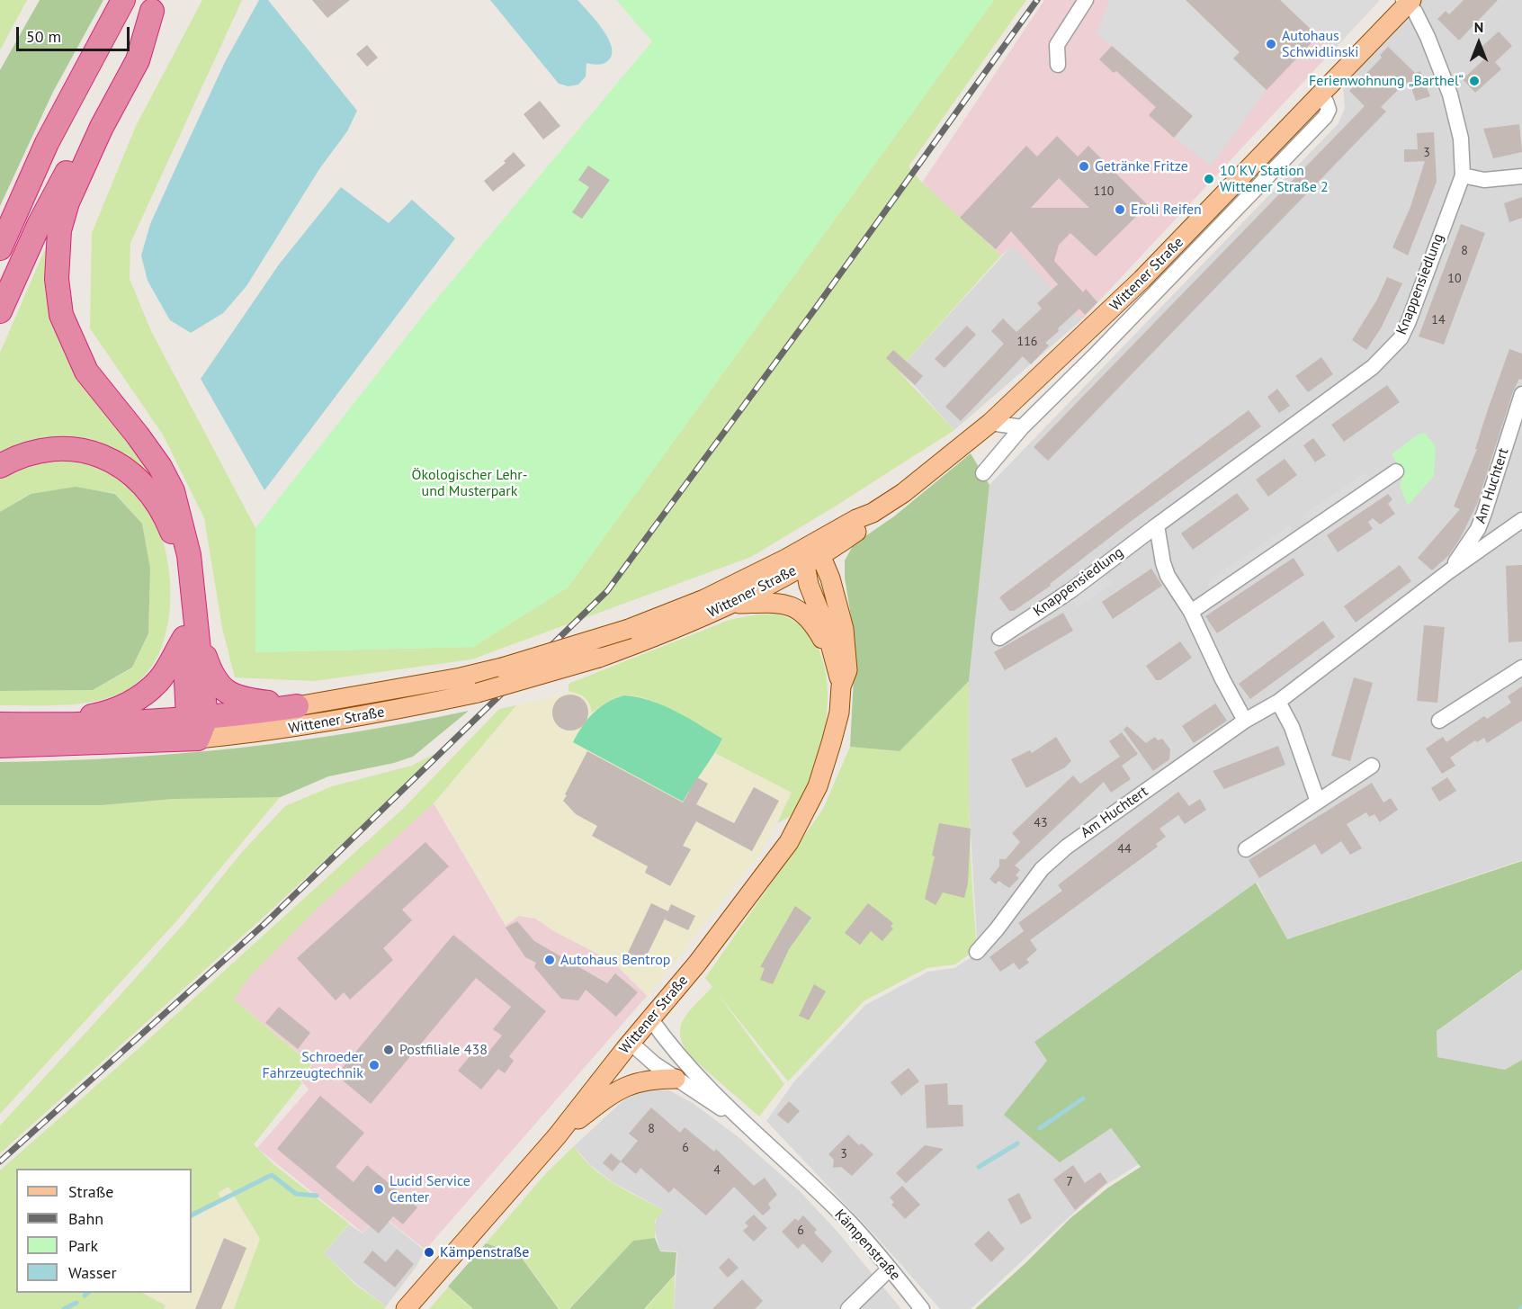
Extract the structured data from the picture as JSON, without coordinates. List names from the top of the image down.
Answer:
{
  "streets": {
    "main road": ["Wittener Straße"],
    "street": ["Knappensiedlung", "Am Huchtert", "Kämpenstraße"]
  },
  "crossings": [
    ["Wittener Straße", "Knappensiedlung"],
    ["Wittener Straße", "Kämpenstraße"]
  ],
  "parks": ["Ökologischer Lehr- und Musterpark"],
  "places": [
    "Autohaus Schwidlinski",
    "Ferienwohnung „Barthel“",
    "Getränke Fritze",
    "10 KV Station Wittener Straße 2",
    "Eroli Reifen",
    "Autohaus Bentrop",
    "Postfiliale 438",
    "Schroeder Fahrzeugtechnik",
    "Lucid Service Center",
    "Kämpenstraße"
  ],
  "house_numbers": [
    "3",
    "110",
    "8",
    "10",
    "14",
    "116",
    "43",
    "44",
    "8",
    "6",
    "3",
    "4",
    "7",
    "6"
  ],
  "legend": [
    "Straße",
    "Bahn",
    "Park",
    "Wasser"
  ],
  "scale_bar": "50 m",
  "north": "top"
}
